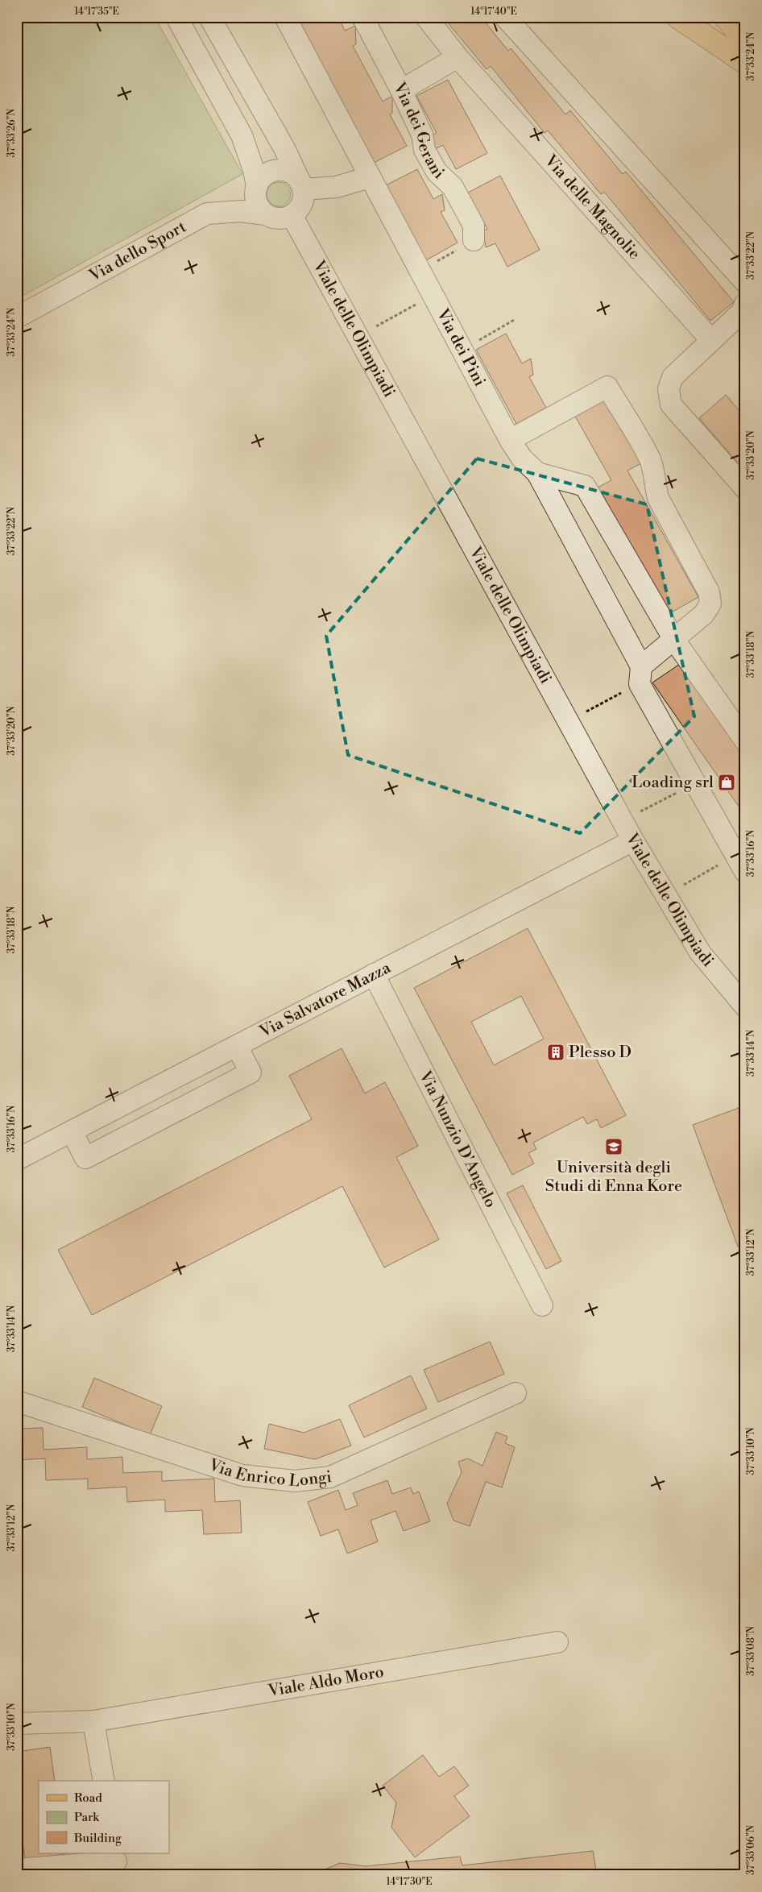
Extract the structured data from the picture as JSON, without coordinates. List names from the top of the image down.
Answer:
{
  "streets": {
    "street": [
      "Via dei Gerani",
      "Via delle Magnolie",
      "Via dello Sport",
      "Viale delle Olimpiadi",
      "Via dei Pini",
      "Via Salvatore Mazza",
      "Via Nunzio D'Angelo",
      "Via Enrico Longi",
      "Viale Aldo Moro"
    ]
  },
  "crossings": [
    ["Via dello Sport", "Viale delle Olimpiadi"],
    ["Viale delle Olimpiadi", "Via Salvatore Mazza"],
    ["Via Salvatore Mazza", "Via Nunzio D'Angelo"]
  ],
  "places": {
    "shop": ["Loading srl"],
    "building": ["Plesso D"],
    "school or university": ["Università degli Studi di Enna Kore"]
  },
  "legend": ["Road", "Park", "Building"],
  "coordinates": [
    "14°17'35\"E",
    "14°17'40\"E",
    "37°33'24\"N",
    "37°33'26\"N",
    "37°33'22\"N",
    "37°33'20\"N",
    "37°33'18\"N",
    "37°33'16\"N",
    "37°33'14\"N",
    "37°33'12\"N",
    "37°33'10\"N",
    "37°33'08\"N",
    "37°33'06\"N",
    "14°17'30\"E"
  ]
}
